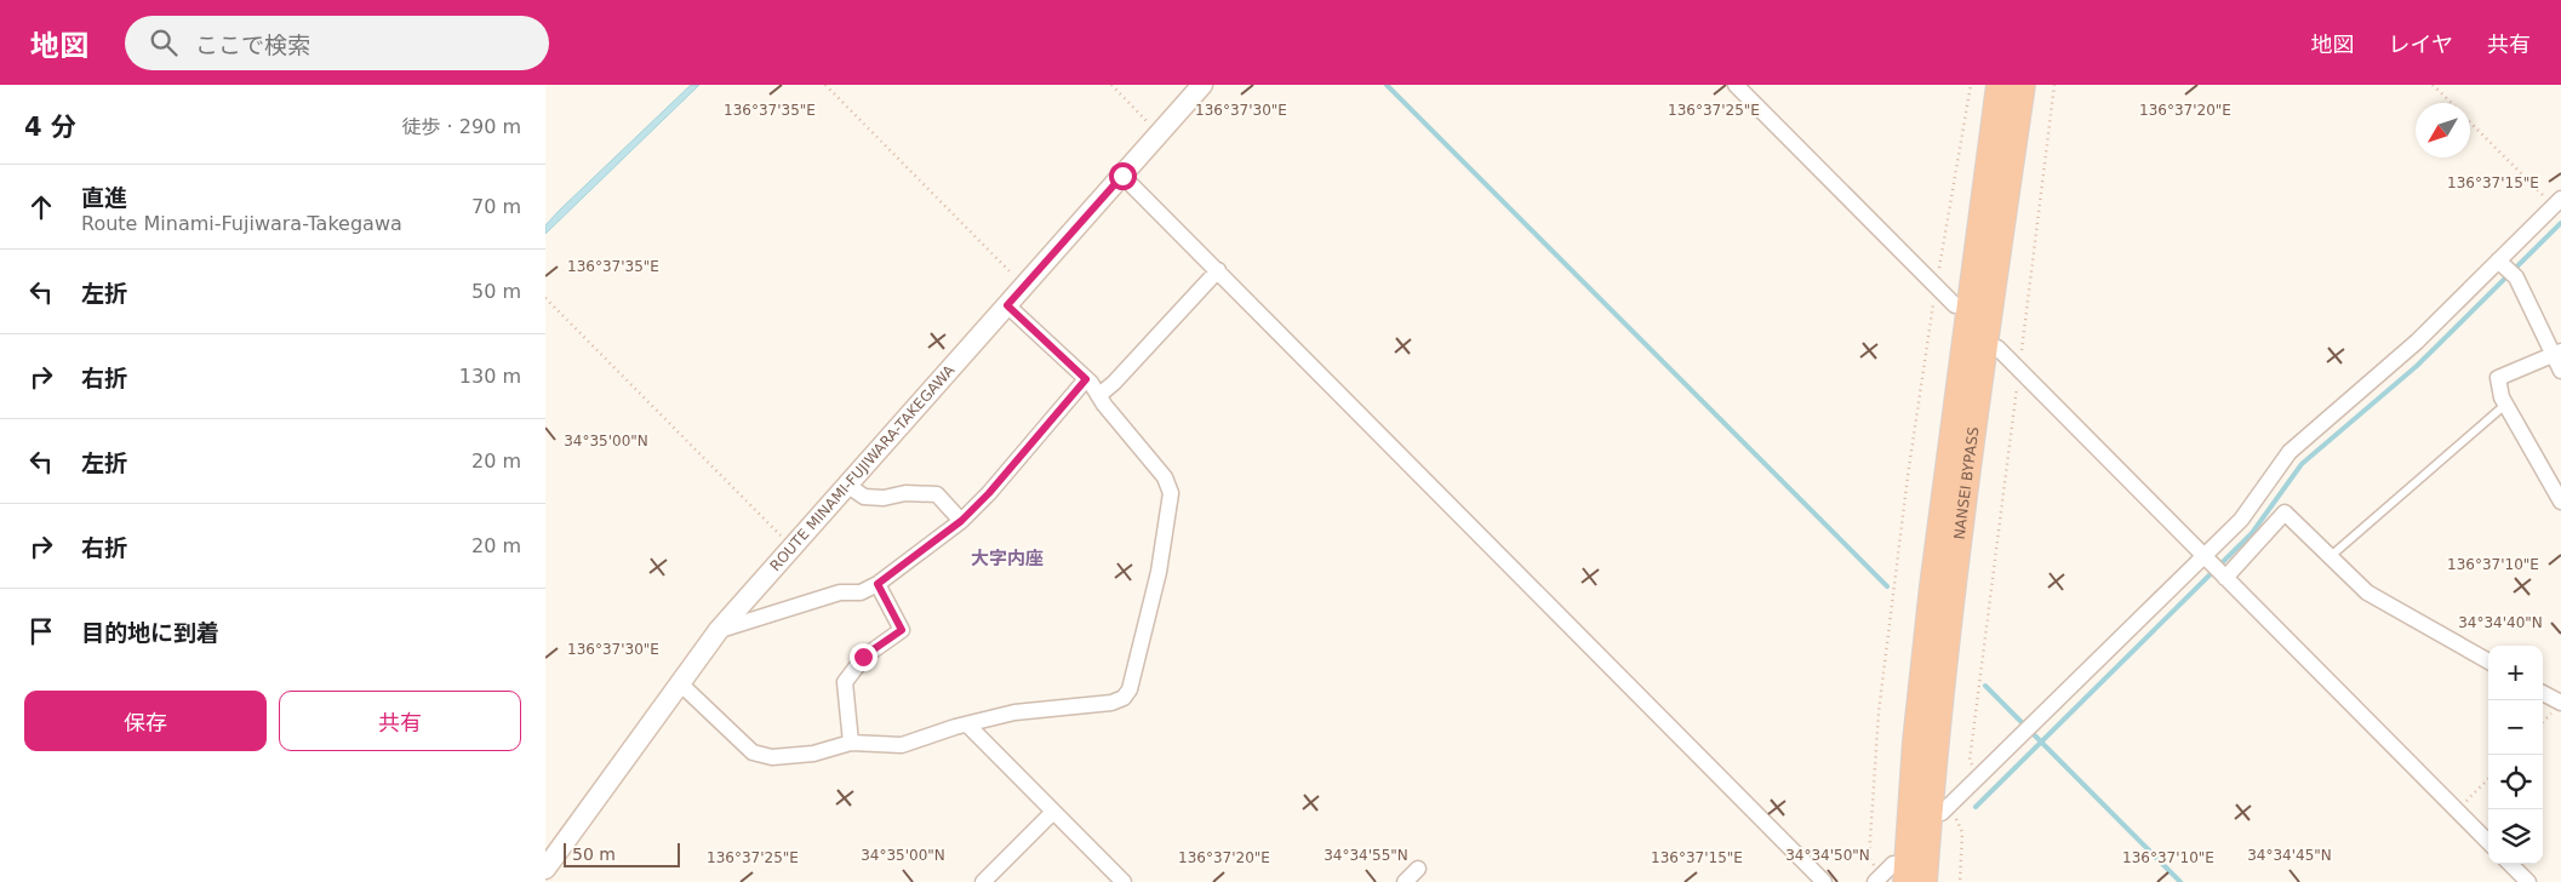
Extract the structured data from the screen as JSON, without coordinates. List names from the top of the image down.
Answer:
{
  "streets": {
    "highway": ["NANSEI BYPASS"],
    "main road": ["ROUTE MINAMI-FUJIWARA-TAKEGAWA"]
  },
  "districts": ["大字内座"],
  "scale_bar": "50 m",
  "north": "bottom left",
  "page": {
    "header": "地図",
    "search": "ここで検索",
    "nav": ["地図", "レイヤ", "共有"],
    "heading": ["4 分", "徒歩 · 290 m"],
    "list": [
      ["直進", "Route Minami-Fujiwara-Takegawa", "70 m"],
      ["左折", "50 m"],
      ["右折", "130 m"],
      ["左折", "20 m"],
      ["右折", "20 m"],
      "目的地に到着"
    ],
    "map_buttons": ["+", "−"],
    "buttons": ["保存", "共有"],
    "scale": "50 m"
  },
  "coordinates": [
    "136°37'35\"E",
    "136°37'30\"E",
    "136°37'25\"E",
    "136°37'20\"E",
    "136°37'15\"E",
    "34°35'00\"N",
    "136°37'10\"E",
    "34°34'40\"N",
    "34°34'55\"N",
    "34°34'50\"N",
    "34°34'45\"N"
  ]
}
